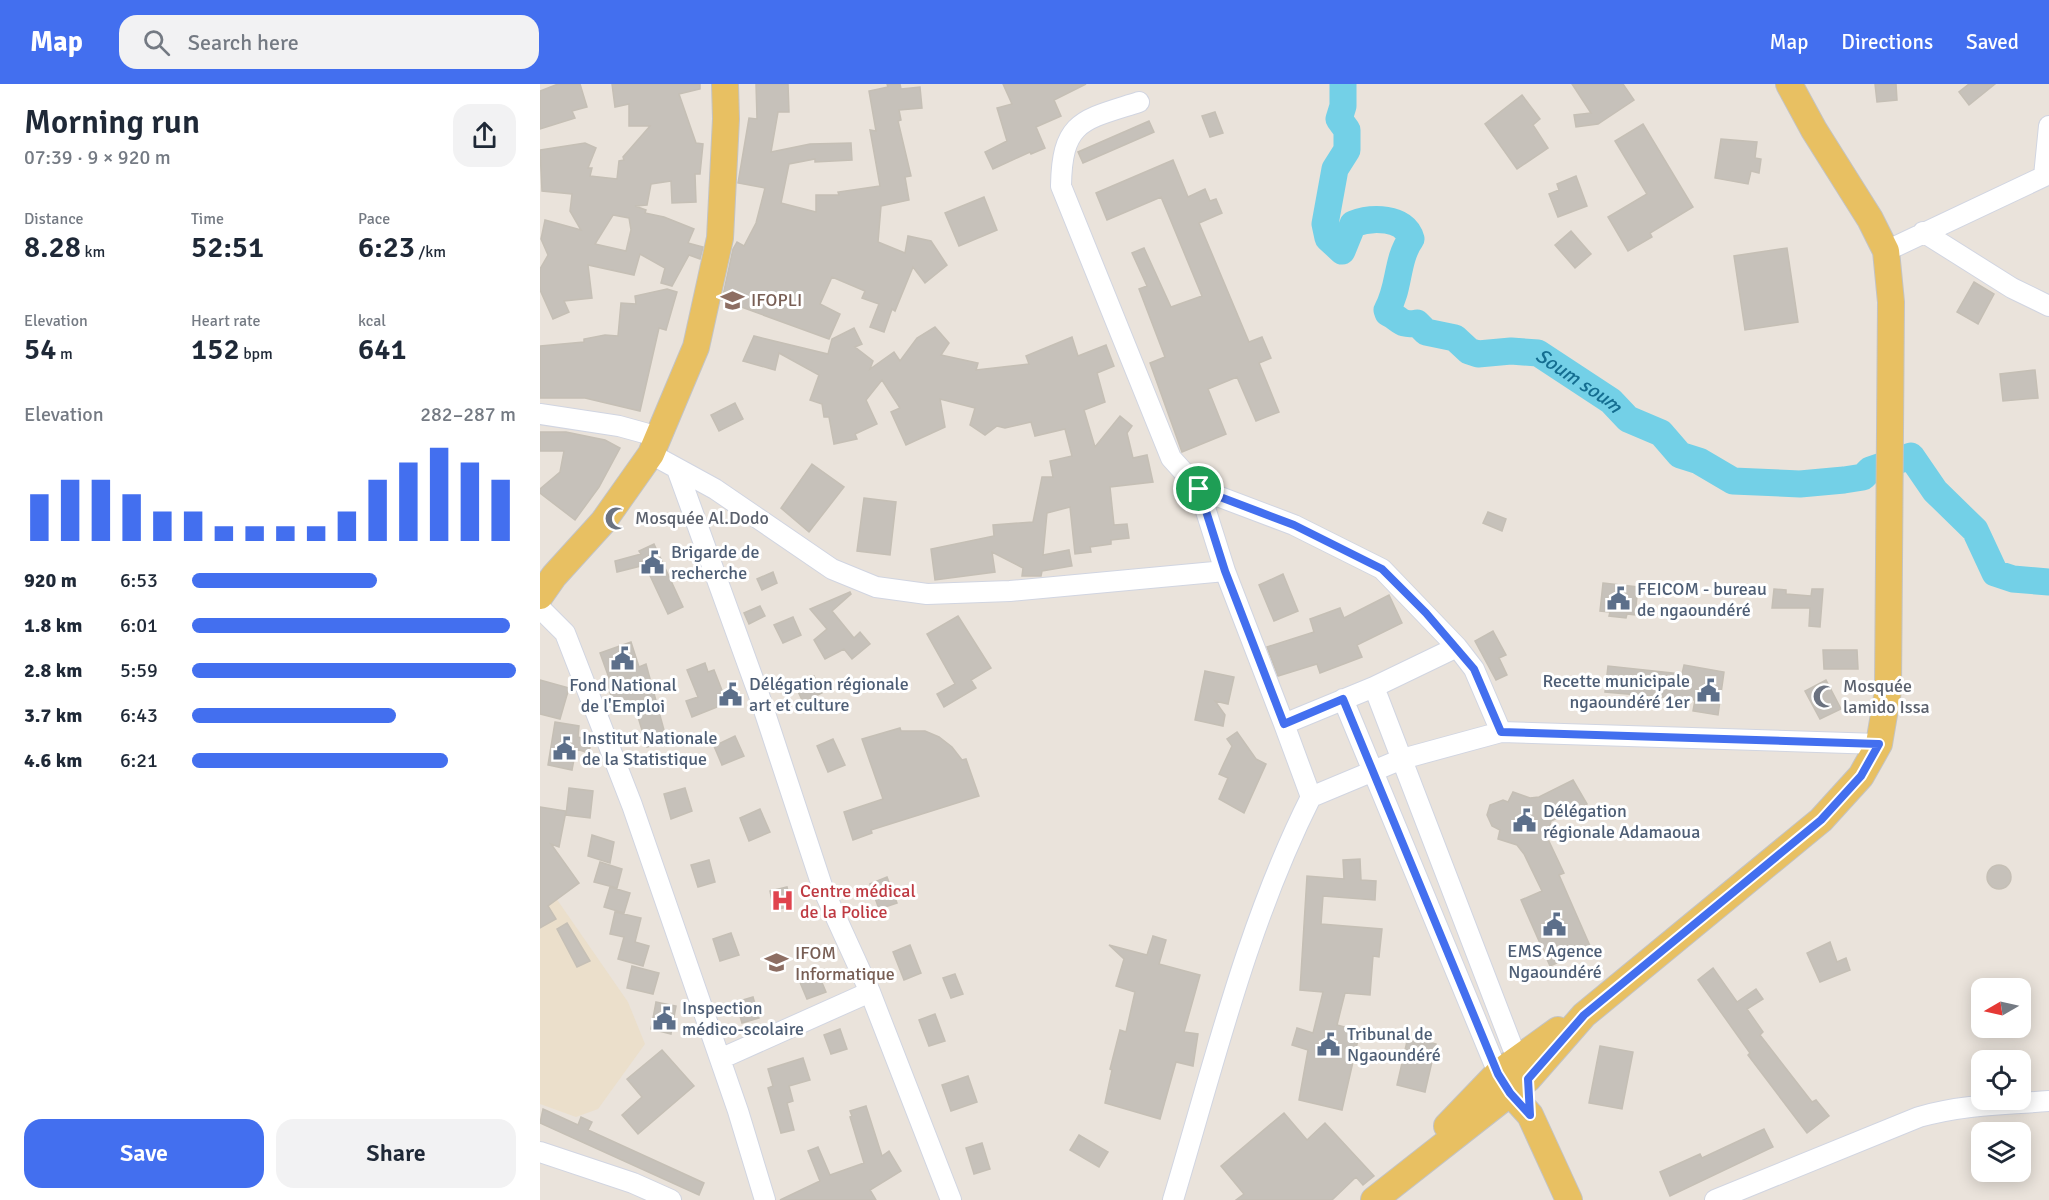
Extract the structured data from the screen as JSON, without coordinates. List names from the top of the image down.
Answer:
{
  "water": ["Soum soum"],
  "places": {
    "school or university": ["IFOPLI", "IFOM Informatique"],
    "mosque": ["Mosquée Al.Dodo", "Mosquée lamido Issa"],
    "public building": [
      "Brigarde de recherche",
      "FEICOM - bureau de ngaoundéré",
      "Fond National de l'Emploi",
      "Recette municipale ngaoundéré 1er",
      "Délégation régionale art et culture",
      "Institut Nationale de la Statistique",
      "Délégation régionale Adamaoua",
      "EMS Agence Ngaoundéré",
      "Inspection médico-scolaire",
      "Tribunal de Ngaoundéré"
    ],
    "hospital": ["Centre médical de la Police"]
  },
  "north": "left",
  "page": {
    "header": "Map",
    "search": "Search here",
    "nav": ["Map", "Directions", "Saved"],
    "heading": ["Morning run", "07:39 · 9 × 920 m"],
    "stats": [
      ["Distance", "8.28 km"],
      ["Time", "52:51"],
      ["Pace", "6:23 /km"],
      ["Elevation", "54 m"],
      ["Heart rate", "152 bpm"],
      ["kcal", "641"]
    ],
    "chart": ["Elevation", "282–287 m"],
    "list": [
      {
        "name": "920 m",
        "note": "6:53"
      },
      {
        "name": "1.8 km",
        "note": "6:01"
      },
      {
        "name": "2.8 km",
        "note": "5:59"
      },
      {
        "name": "3.7 km",
        "note": "6:43"
      },
      {
        "name": "4.6 km",
        "note": "6:21"
      }
    ],
    "buttons": ["Save", "Share"]
  }
}
